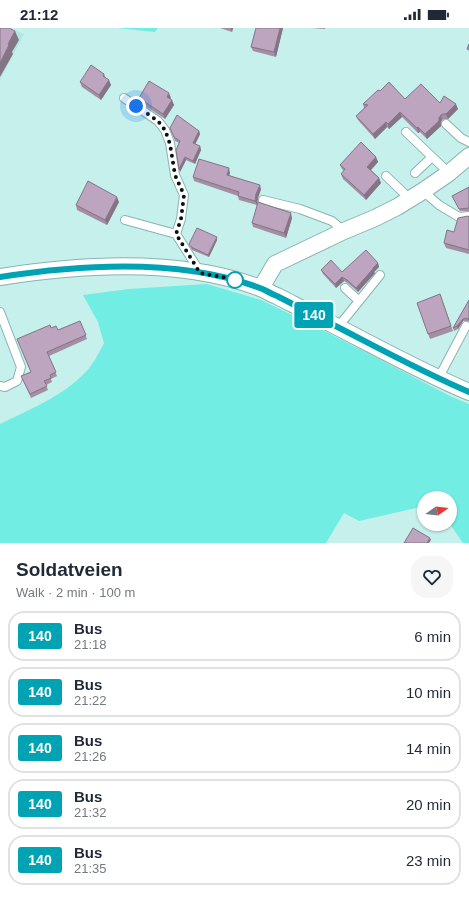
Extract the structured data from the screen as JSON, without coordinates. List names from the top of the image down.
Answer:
{
  "lines": ["bus line 140"],
  "north": "right",
  "page": {
    "status": "21:12",
    "on_map": "140",
    "heading": ["Soldatveien", "Walk · 2 min · 100 m"],
    "list": [
      {
        "mark": "140",
        "name": "Bus",
        "note": "21:18",
        "value": "6 min"
      },
      {
        "mark": "140",
        "name": "Bus",
        "note": "21:22",
        "value": "10 min"
      },
      {
        "mark": "140",
        "name": "Bus",
        "note": "21:26",
        "value": "14 min"
      },
      {
        "mark": "140",
        "name": "Bus",
        "note": "21:32",
        "value": "20 min"
      },
      {
        "mark": "140",
        "name": "Bus",
        "note": "21:35",
        "value": "23 min"
      }
    ]
  }
}
